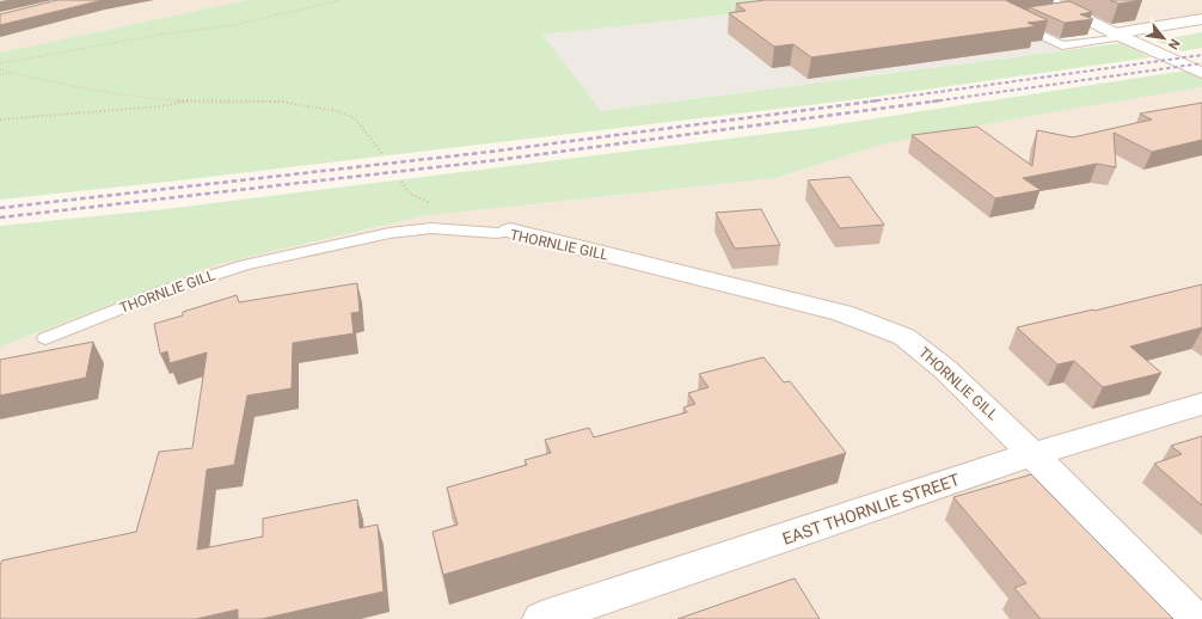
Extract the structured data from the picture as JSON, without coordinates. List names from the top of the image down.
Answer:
{
  "streets": {
    "street": ["THORNLIE GILL", "EAST THORNLIE STREET"]
  },
  "crossings": [
    ["THORNLIE GILL", "EAST THORNLIE STREET"]
  ],
  "north": "bottom right"
}
